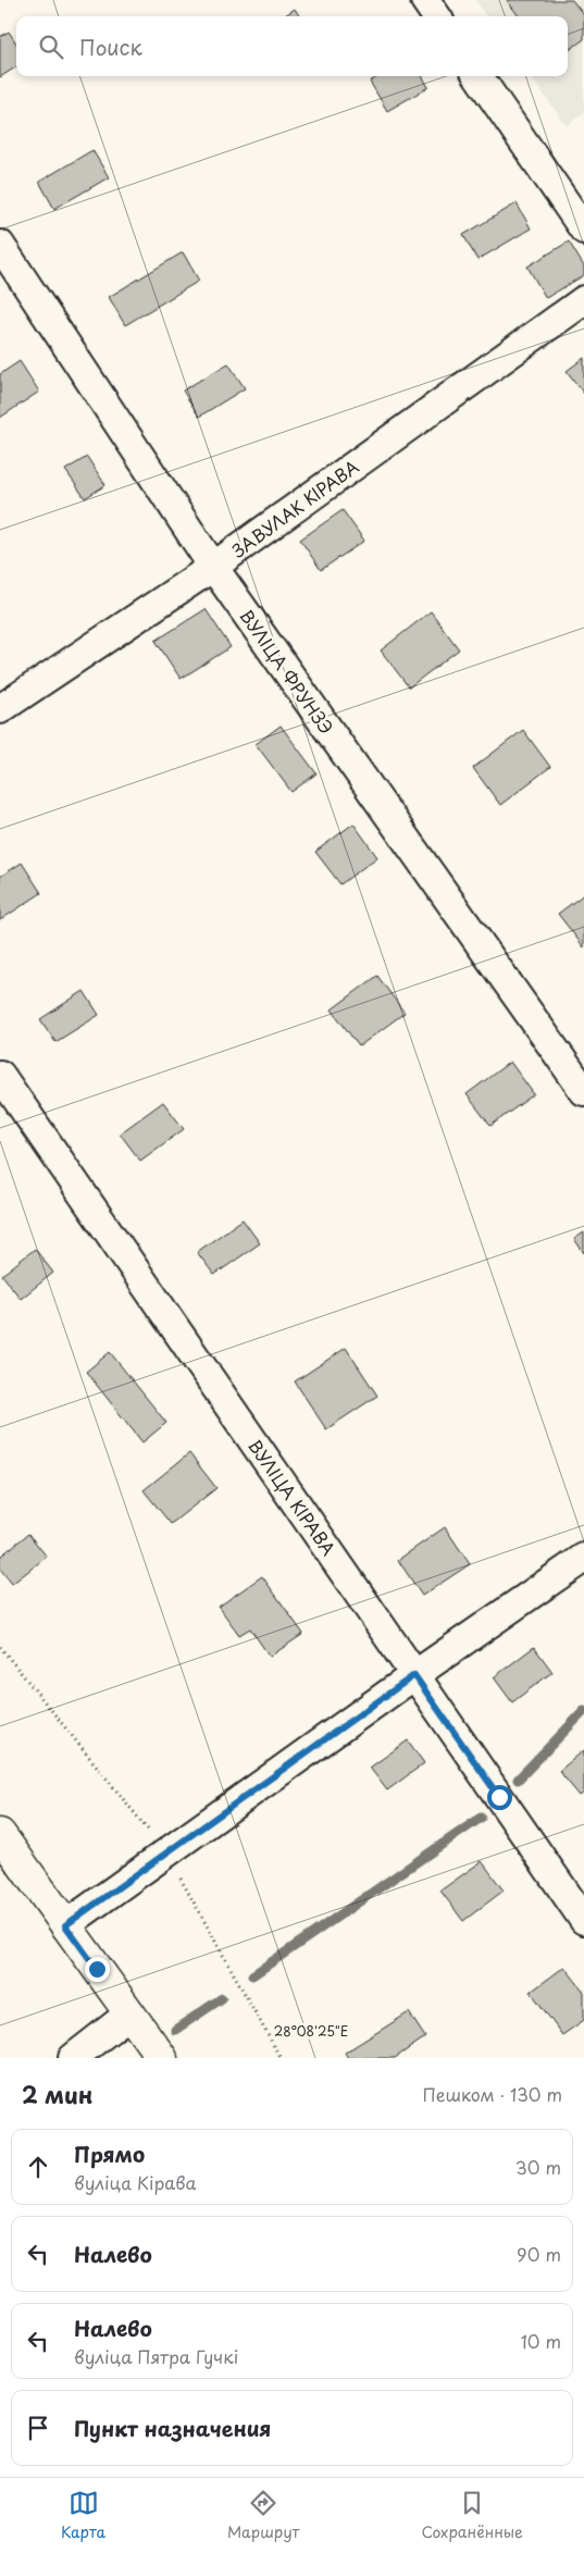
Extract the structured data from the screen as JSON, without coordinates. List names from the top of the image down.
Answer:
{
  "streets": {
    "street": ["ЗАВУЛАК КІРАВА", "ВУЛІЦА ФРУНЗЭ", "ВУЛІЦА КІРАВА"]
  },
  "crossings": [
    ["ЗАВУЛАК КІРАВА", "ВУЛІЦА ФРУНЗЭ"]
  ],
  "page": {
    "search": "Поиск",
    "heading": ["2 мин", "Пешком · 130 m"],
    "list": [
      ["Прямо", "вуліца Кірава", "30 m"],
      ["Налево", "90 m"],
      ["Налево", "вуліца Пятра Гучкі", "10 m"],
      "Пункт назначения"
    ],
    "nav": ["Карта", "Маршрут", "Сохранённые"]
  },
  "coordinates": ["28°08'25\"E"]
}
